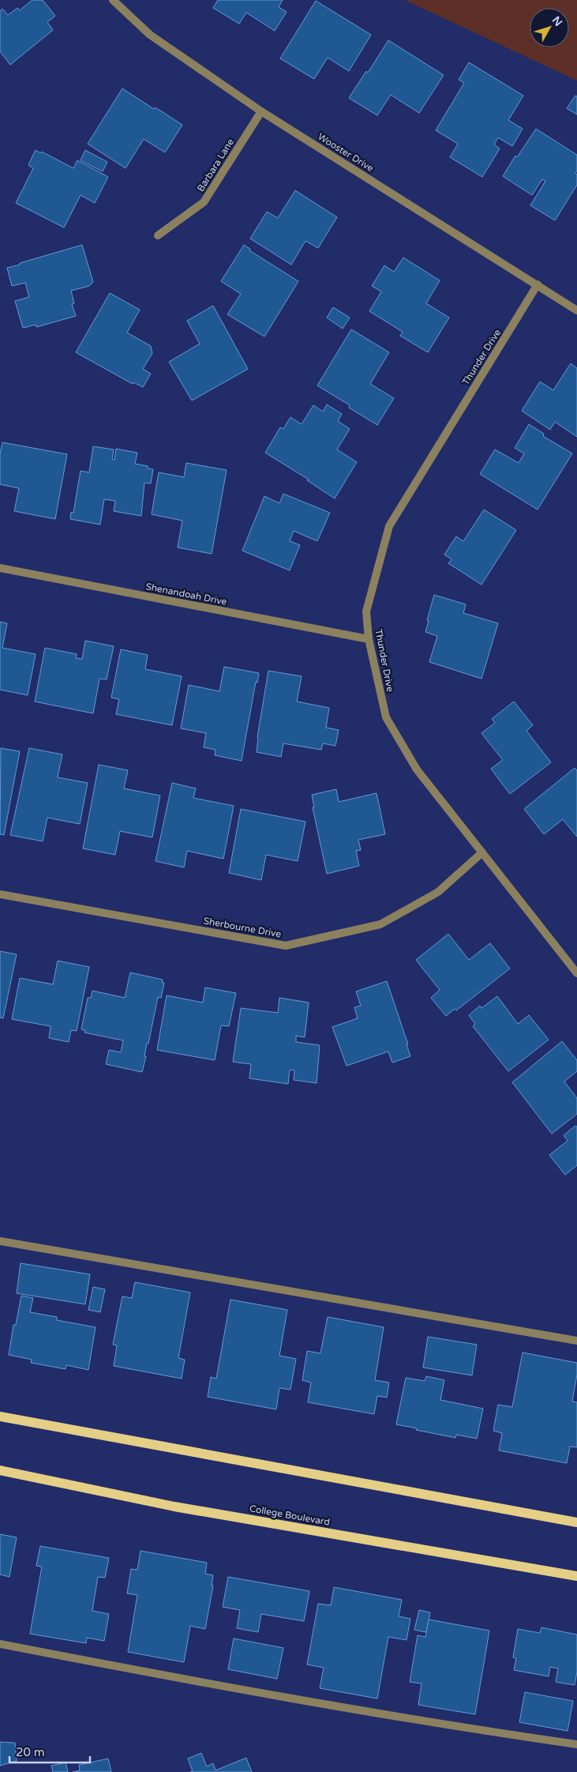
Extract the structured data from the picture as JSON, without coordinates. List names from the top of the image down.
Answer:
{
  "streets": {
    "main road": ["College Boulevard"],
    "street": [
      "Wooster Drive",
      "Barbara Lane",
      "Thunder Drive",
      "Shenandoah Drive",
      "Sherbourne Drive"
    ]
  },
  "crossings": [
    ["Wooster Drive", "Barbara Lane"],
    ["Wooster Drive", "Thunder Drive"],
    ["Thunder Drive", "Shenandoah Drive"],
    ["Thunder Drive", "Sherbourne Drive"]
  ],
  "scale_bar": "20 m",
  "north": "top right"
}
